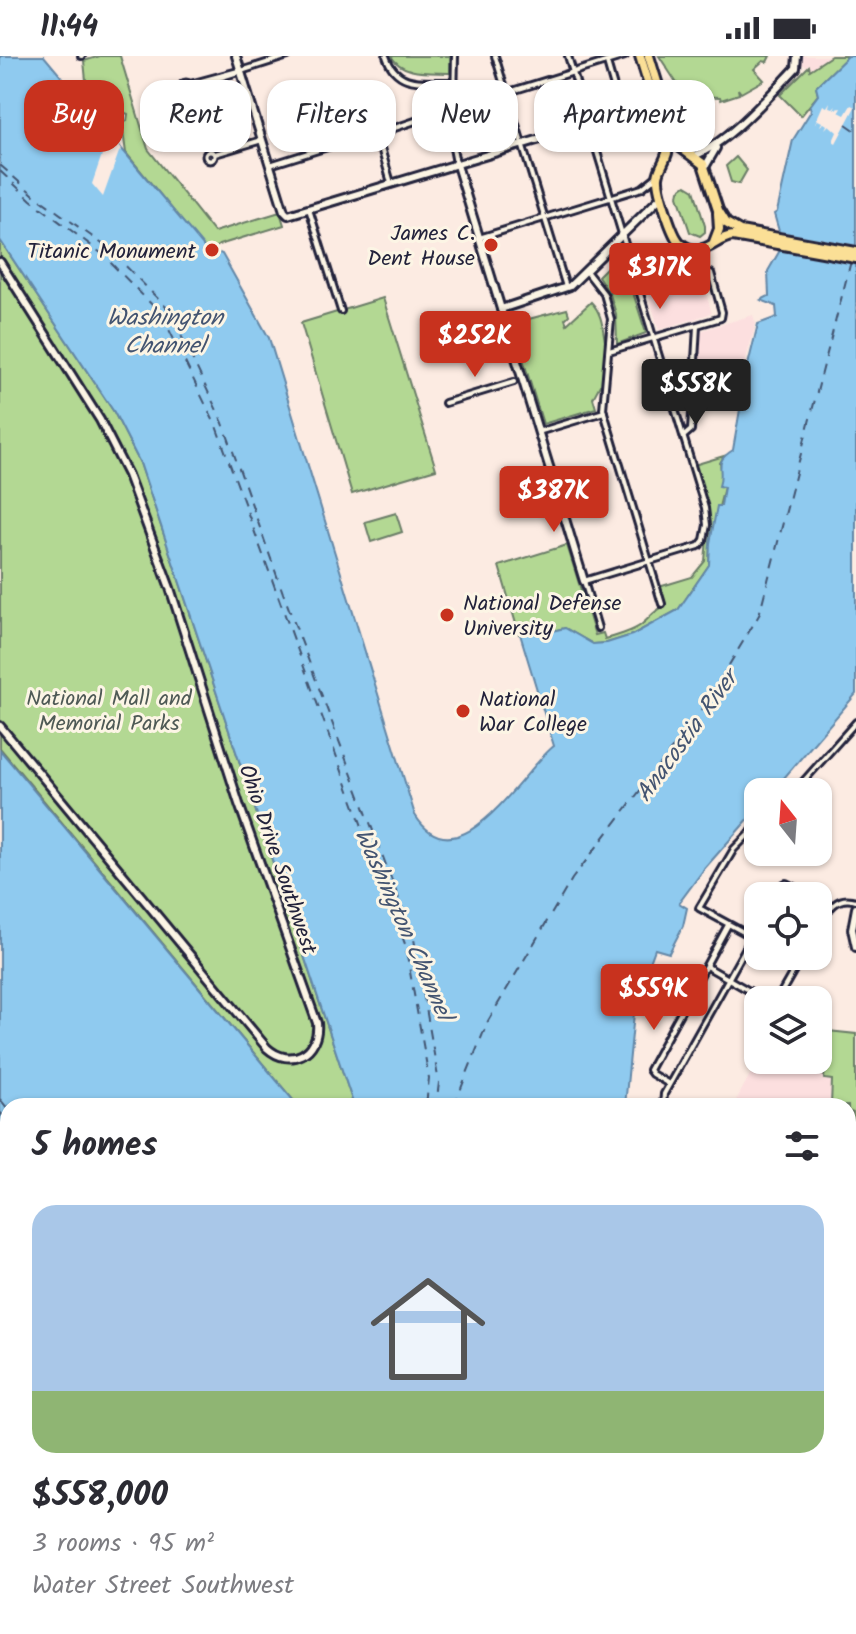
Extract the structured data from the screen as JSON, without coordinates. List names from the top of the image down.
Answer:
{
  "streets": {
    "street": ["Ohio Drive Southwest"]
  },
  "water": ["Washington Channel", "Anacostia River"],
  "parks": ["National Mall and Memorial Parks"],
  "places": [
    "James C. Dent House",
    "Titanic Monument",
    "National Defense University",
    "National War College"
  ],
  "north": "top",
  "page": {
    "status": "11:44",
    "chip": [
      "Buy",
      "Rent",
      "Filters",
      "New",
      "Apartment"
    ],
    "price": [
      "$317K",
      "$252K",
      "$558K",
      "$387K",
      "$559K"
    ],
    "heading": "5 homes",
    "list": [
      {
        "name": "$558,000",
        "note": "3 rooms · 95 m² · Water Street Southwest"
      }
    ]
  }
}
